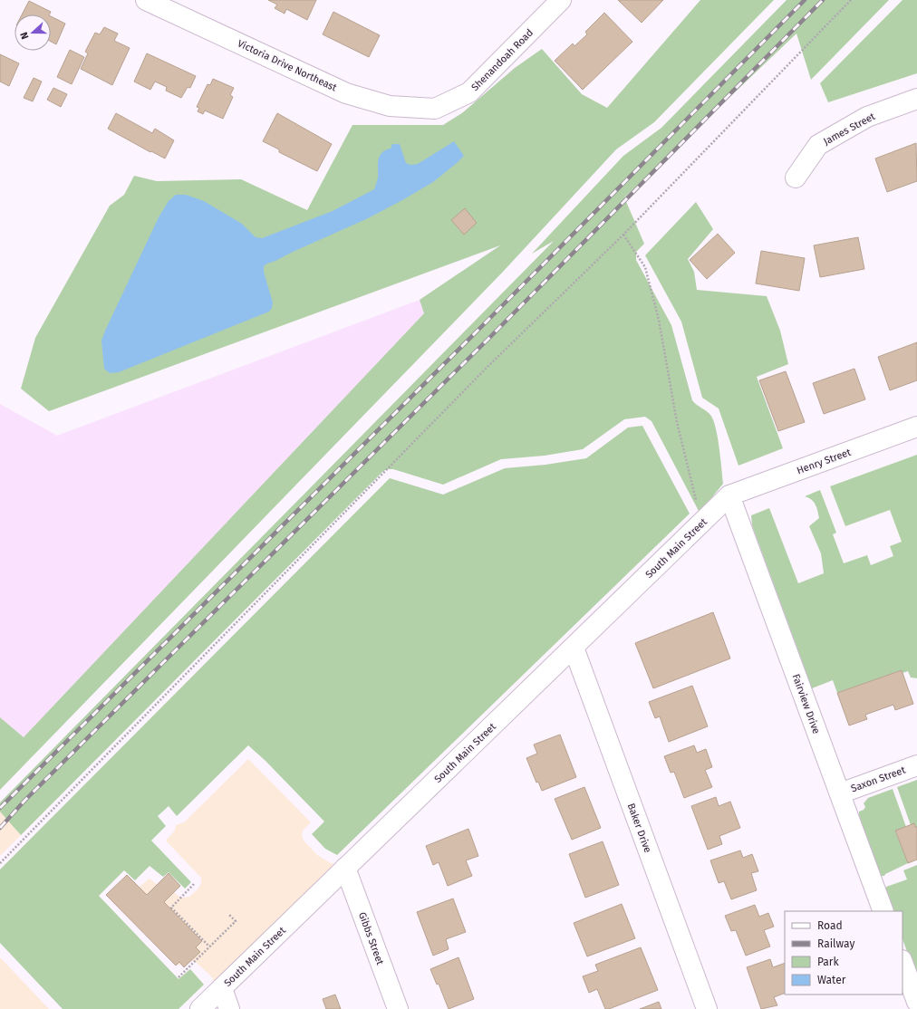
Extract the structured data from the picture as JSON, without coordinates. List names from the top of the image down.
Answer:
{
  "streets": {
    "street": [
      "Shenandoah Road",
      "Victoria Drive Northeast",
      "James Street",
      "Henry Street",
      "South Main Street",
      "Fairview Drive",
      "Saxon Street",
      "Baker Drive",
      "Gibbs Street"
    ]
  },
  "crossings": [
    ["Shenandoah Road", "Victoria Drive Northeast"],
    ["Henry Street", "South Main Street"],
    ["Henry Street", "Fairview Drive"],
    ["South Main Street", "Fairview Drive"],
    ["South Main Street", "Baker Drive"],
    ["South Main Street", "Gibbs Street"],
    ["Fairview Drive", "Saxon Street"]
  ],
  "legend": [
    "Road",
    "Railway",
    "Park",
    "Water"
  ],
  "north": "left"
}
